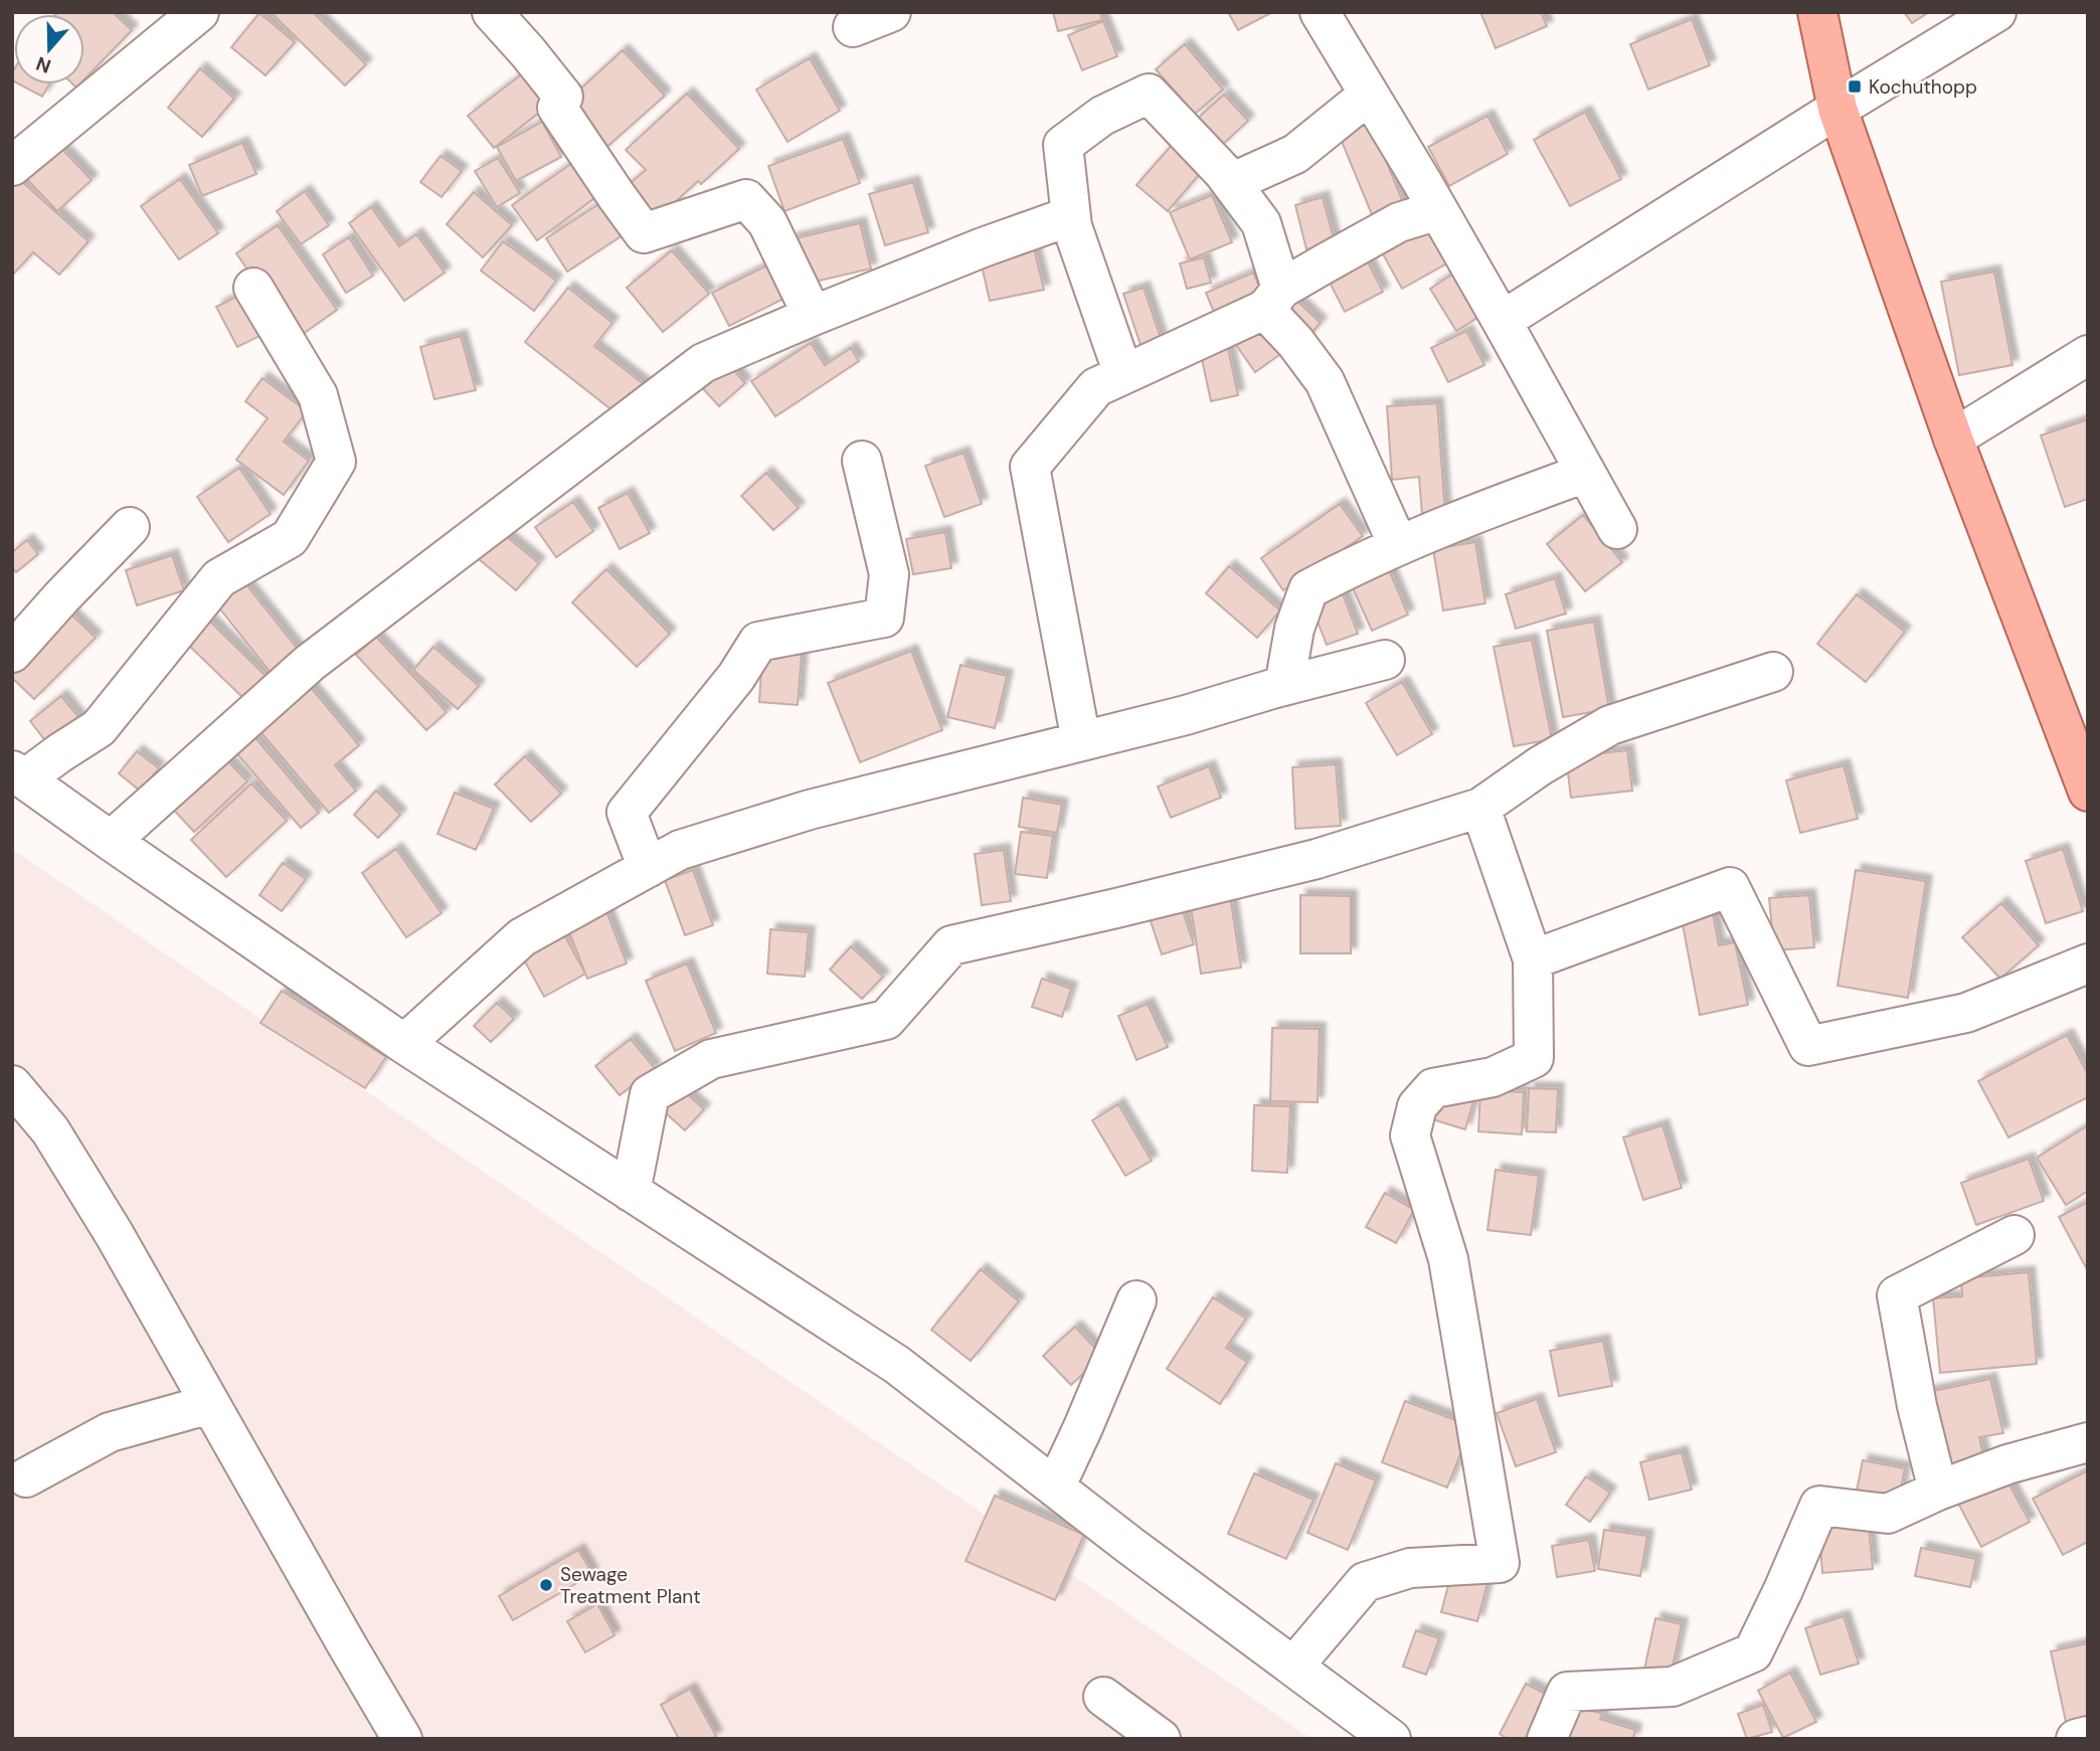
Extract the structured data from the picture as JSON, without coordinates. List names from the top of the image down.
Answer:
{
  "places": {
    "transit": ["Kochuthopp"],
    "other": ["Sewage Treatment Plant"]
  },
  "north": "bottom"
}
